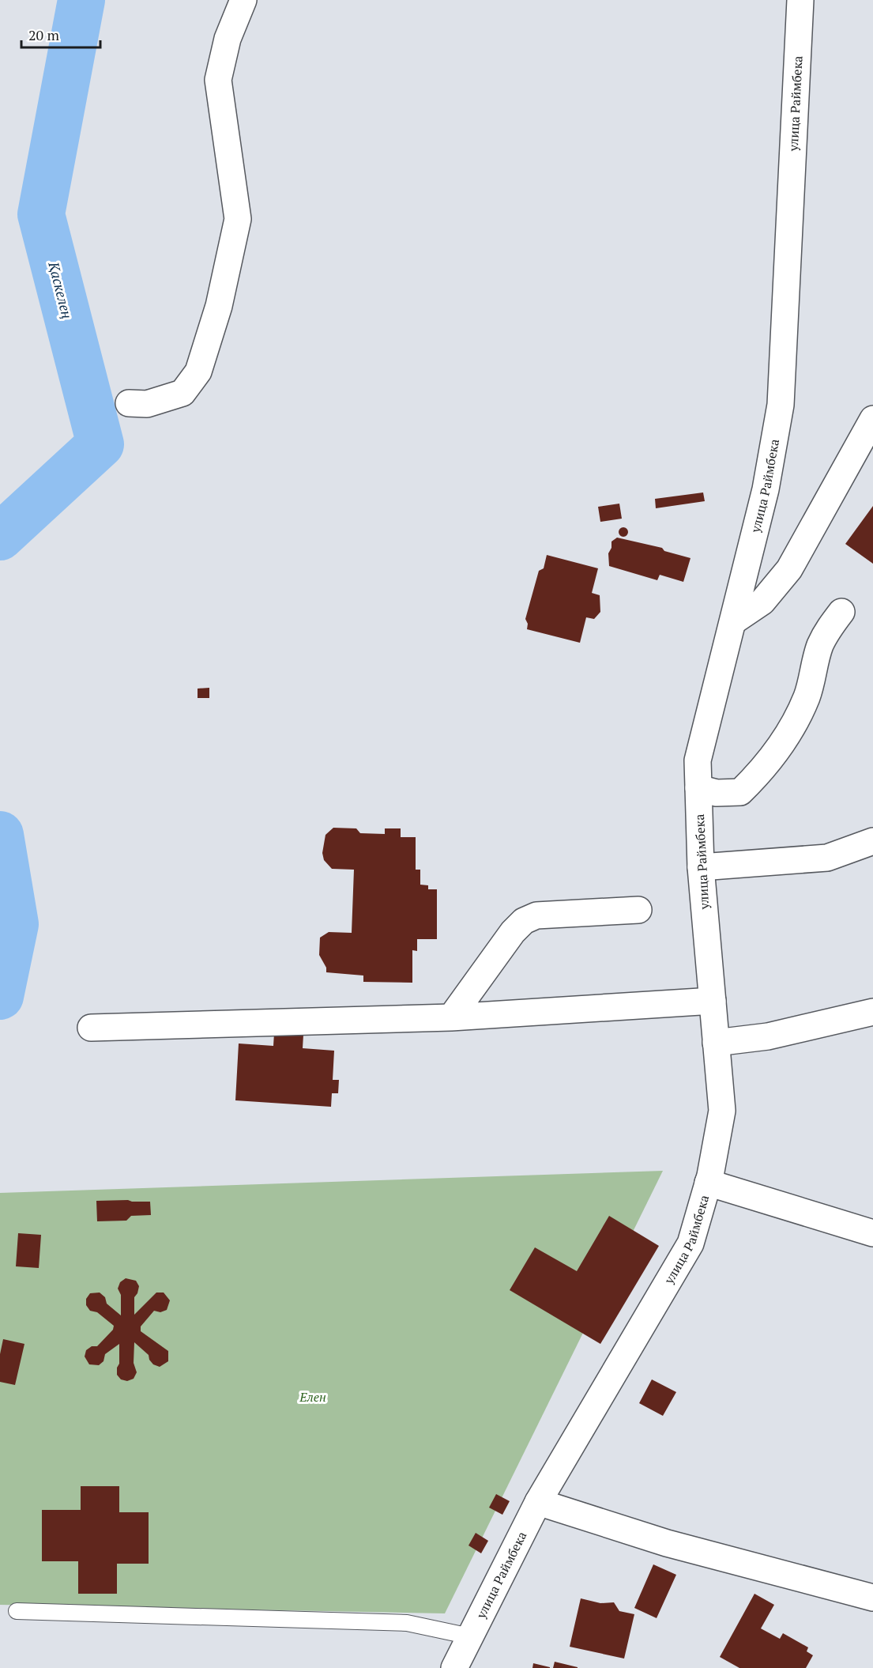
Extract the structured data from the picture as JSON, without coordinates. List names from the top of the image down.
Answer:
{
  "streets": {
    "street": ["улица Раймбека"]
  },
  "water": ["Қаскелең"],
  "parks": ["Елен"],
  "scale_bar": "20 m"
}
